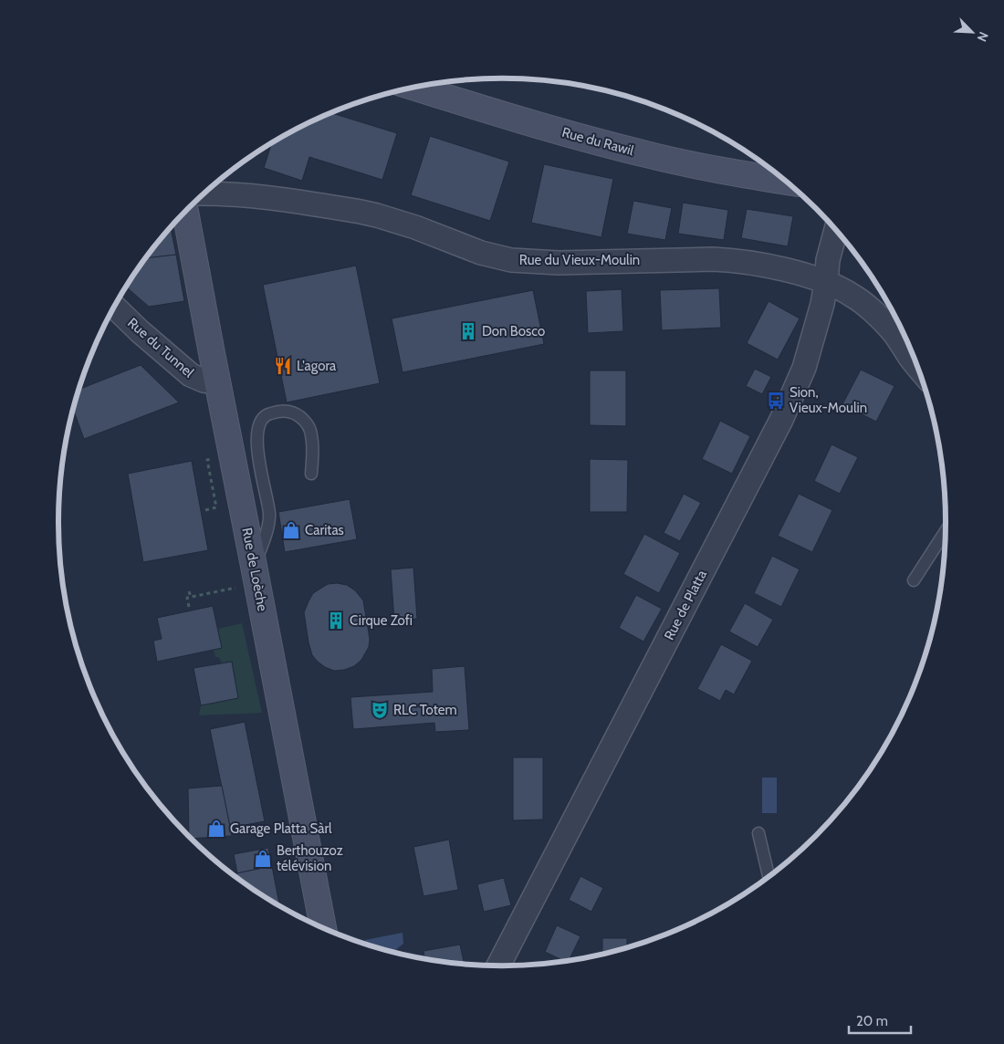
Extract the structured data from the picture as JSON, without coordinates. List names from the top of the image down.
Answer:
{
  "streets": {
    "street": [
      "Rue du Rawil",
      "Rue du Vieux-Moulin",
      "Rue du Tunnel",
      "Rue de Loèche",
      "Rue de Platta"
    ]
  },
  "crossings": [
    ["Rue du Vieux-Moulin", "Rue de Platta"],
    ["Rue du Tunnel", "Rue de Loèche"]
  ],
  "places": {
    "building": ["Don Bosco", "Cirque Zofi"],
    "restaurant": ["L'agora"],
    "bus stop": ["Sion, Vieux-Moulin"],
    "shop": ["Caritas", "Garage Platta Sàrl", "Berthouzoz télévision"],
    "theatre": ["RLC Totem"]
  },
  "scale_bar": "20 m",
  "north": "bottom right"
}
